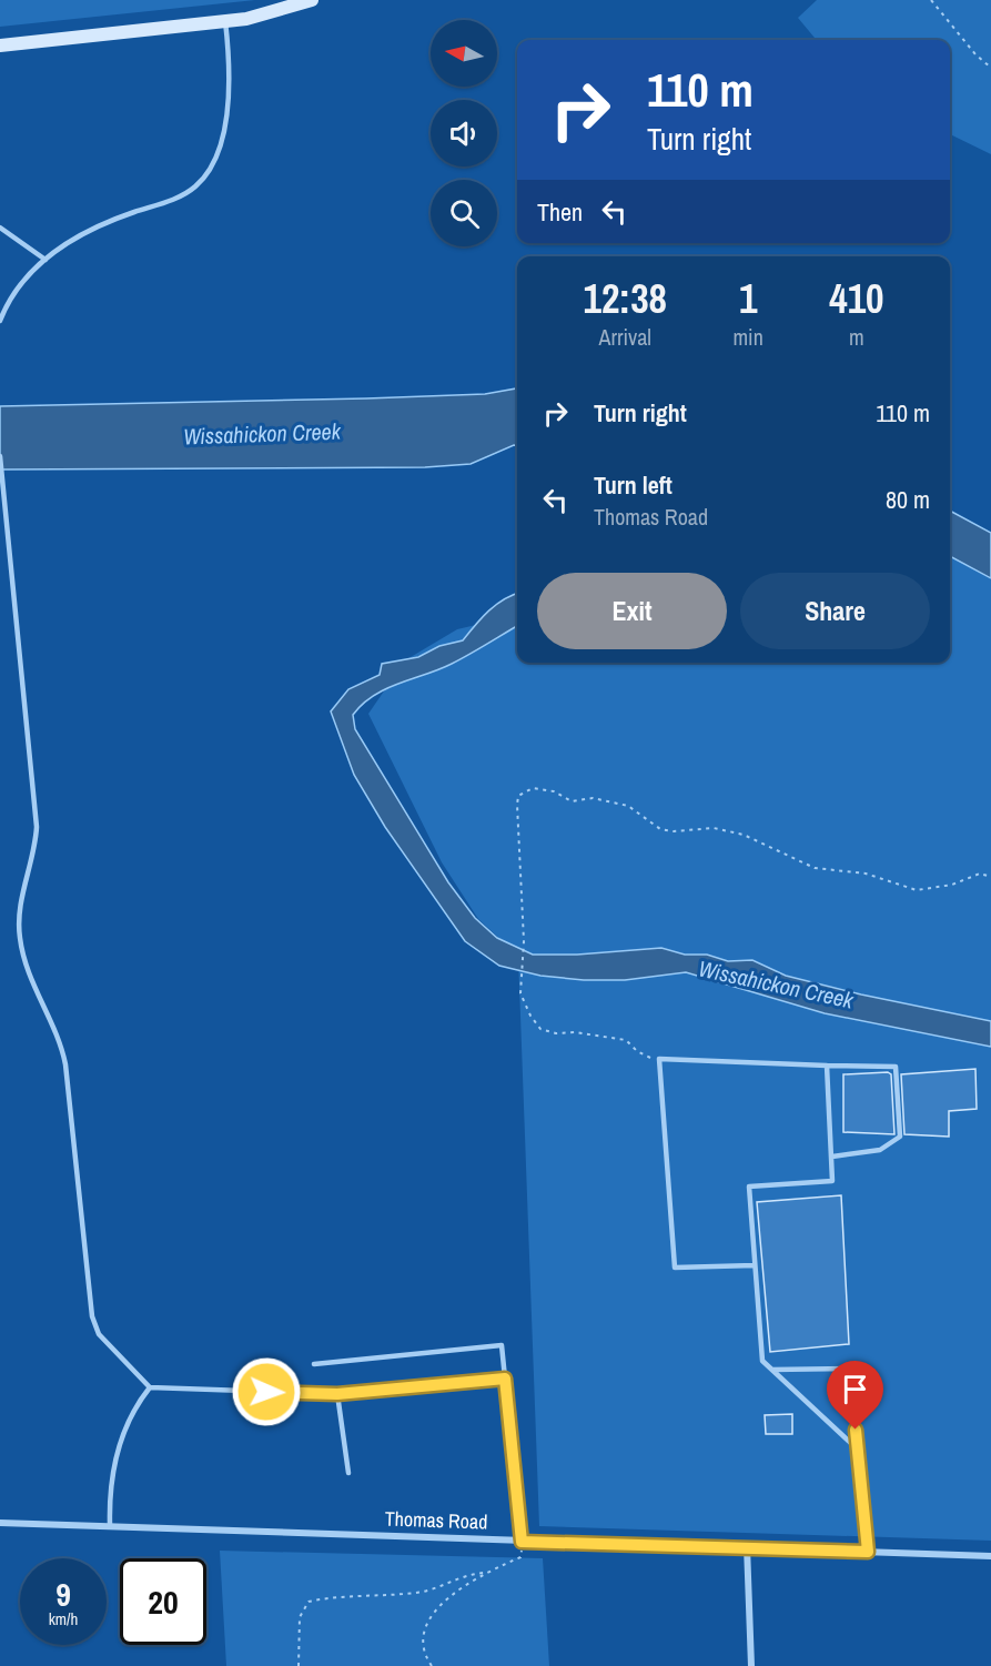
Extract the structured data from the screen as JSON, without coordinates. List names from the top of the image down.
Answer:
{
  "streets": {
    "street": ["Thomas Road"]
  },
  "water": ["Wissahickon Creek"],
  "north": "left",
  "page": {
    "turn": ["110 m", "Turn right"],
    "then": "Then",
    "eta": [
      "12:38",
      "Arrival",
      "1",
      "min",
      "410",
      "m"
    ],
    "list": [
      {
        "name": "Turn right",
        "value": "110 m"
      },
      {
        "name": "Turn left",
        "note": "Thomas Road",
        "value": "80 m"
      }
    ],
    "buttons": ["Exit", "Share"],
    "speed": "9 km/h",
    "limit": "20"
  }
}
